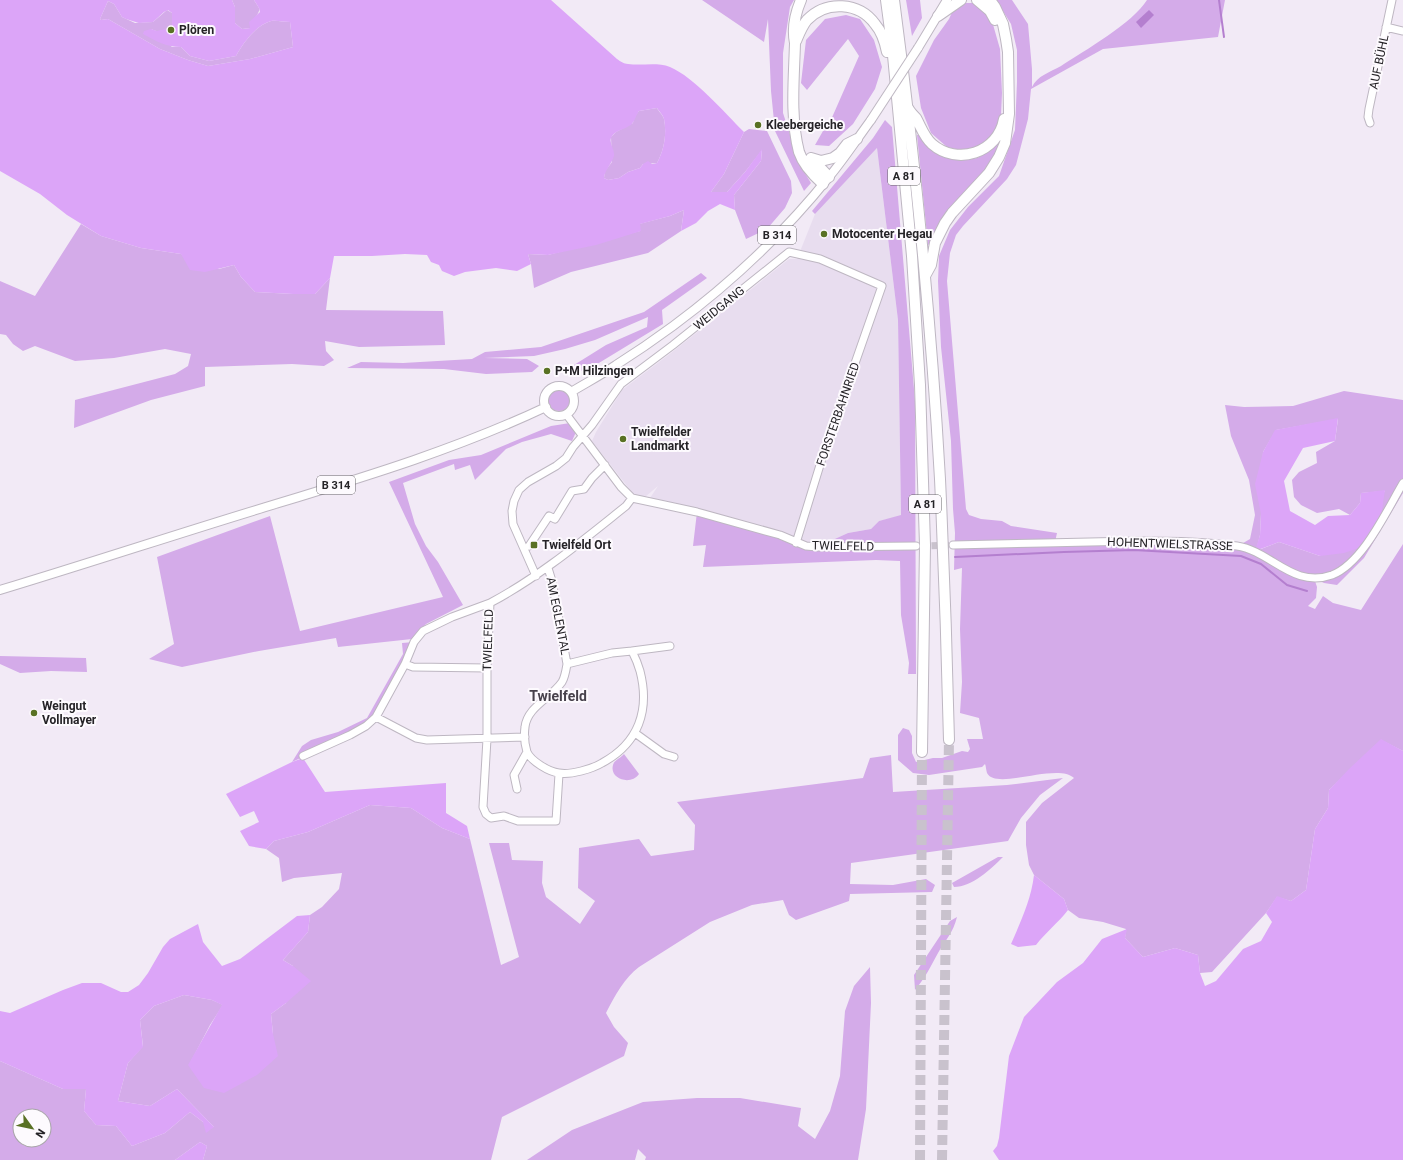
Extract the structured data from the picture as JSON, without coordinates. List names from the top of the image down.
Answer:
{
  "streets": {
    "highway": ["A 81"],
    "main road": ["B 314"],
    "street": [
      "AUF BÜHL",
      "WEIDGANG",
      "FORSTERBAHNRIED",
      "HOHENTWIELSTRASSE",
      "TWIELFELD",
      "AM EGLENTAL"
    ]
  },
  "crossings": [
    ["WEIDGANG", "FORSTERBAHNRIED"],
    ["WEIDGANG", "AM EGLENTAL"],
    ["FORSTERBAHNRIED", "TWIELFELD"],
    ["TWIELFELD", "AM EGLENTAL"]
  ],
  "districts": ["Twielfeld"],
  "places": {
    "other": [
      "Plören",
      "Kleebergeiche",
      "Motocenter Hegau",
      "P+M Hilzingen",
      "Twielfelder Landmarkt",
      "Weingut Vollmayer"
    ],
    "transit": ["Twielfeld Ort"]
  },
  "north": "bottom right"
}
